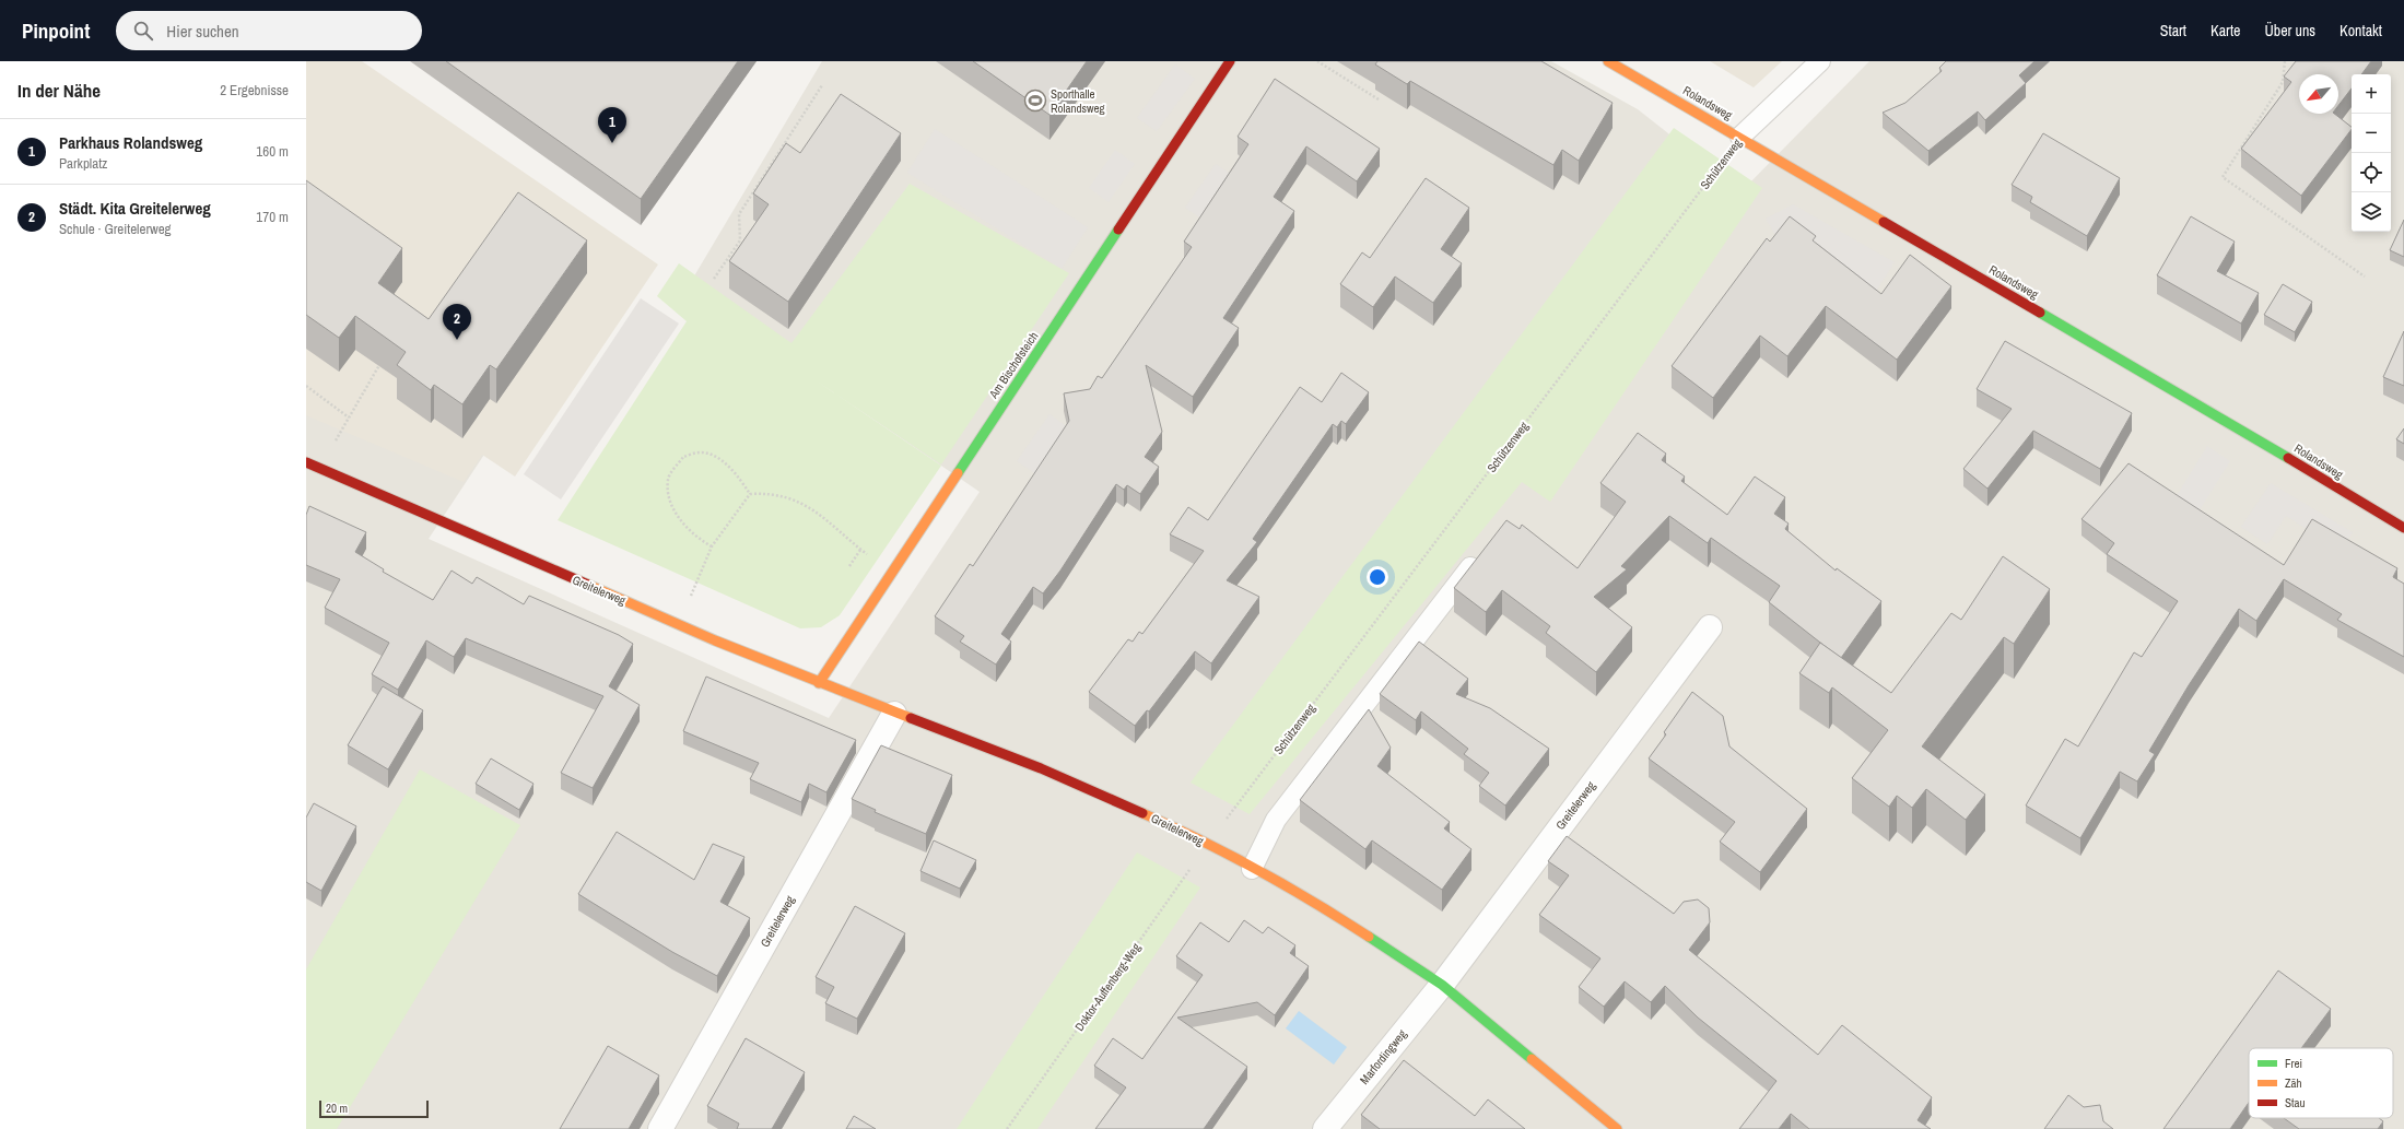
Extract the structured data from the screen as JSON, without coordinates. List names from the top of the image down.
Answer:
{
  "streets": {
    "street": [
      "Rolandsweg",
      "Am Bischofsteich",
      "Greitelerweg",
      "Marfordingweg"
    ],
    "lane": ["Schützenweg"],
    "path": ["Doktor-Auffenberg-Weg"]
  },
  "crossings": [
    ["Rolandsweg", "Schützenweg"],
    ["Schützenweg", "Greitelerweg"],
    ["Schützenweg", "Doktor-Auffenberg-Weg"],
    ["Am Bischofsteich", "Greitelerweg"],
    ["Greitelerweg", "Doktor-Auffenberg-Weg"],
    ["Greitelerweg", "Marfordingweg"]
  ],
  "places": {
    "sports": ["Sporthalle Rolandsweg"]
  },
  "legend": ["Frei", "Zäh", "Stau"],
  "scale_bar": "20 m",
  "north": "bottom left",
  "page": {
    "header": "Pinpoint",
    "search": "Hier suchen",
    "nav": [
      "Start",
      "Karte",
      "Über uns",
      "Kontakt"
    ],
    "heading": ["In der Nähe", "2 Ergebnisse"],
    "map_buttons": ["+", "−"],
    "pins": ["1", "2"],
    "list": [
      {
        "mark": "1",
        "name": "Parkhaus Rolandsweg",
        "note": "Parkplatz",
        "value": "160 m"
      },
      {
        "mark": "2",
        "name": "Städt. Kita Greitelerweg",
        "note": "Schule · Greitelerweg",
        "value": "170 m"
      }
    ],
    "scale": "20 m"
  }
}
